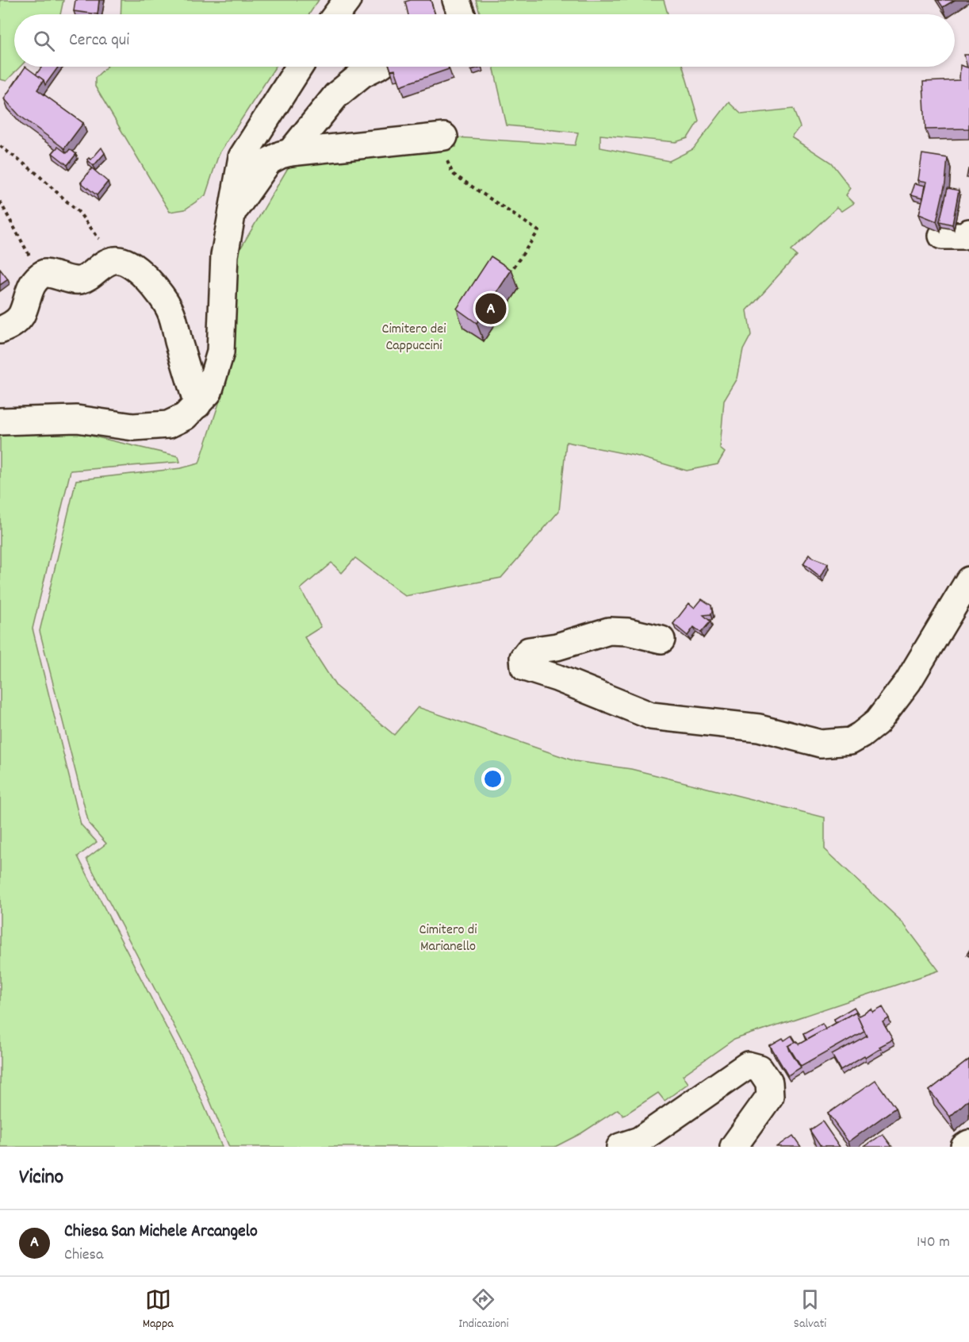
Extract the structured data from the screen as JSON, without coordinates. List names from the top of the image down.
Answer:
{
  "parks": ["Cimitero dei Cappuccini", "Cimitero di Marianello"],
  "page": {
    "search": "Cerca qui",
    "pins": "A",
    "heading": "Vicino",
    "list": [
      {
        "mark": "A",
        "name": "Chiesa San Michele Arcangelo",
        "note": "Chiesa",
        "value": "140 m"
      }
    ],
    "nav": ["Mappa", "Indicazioni", "Salvati"]
  }
}
